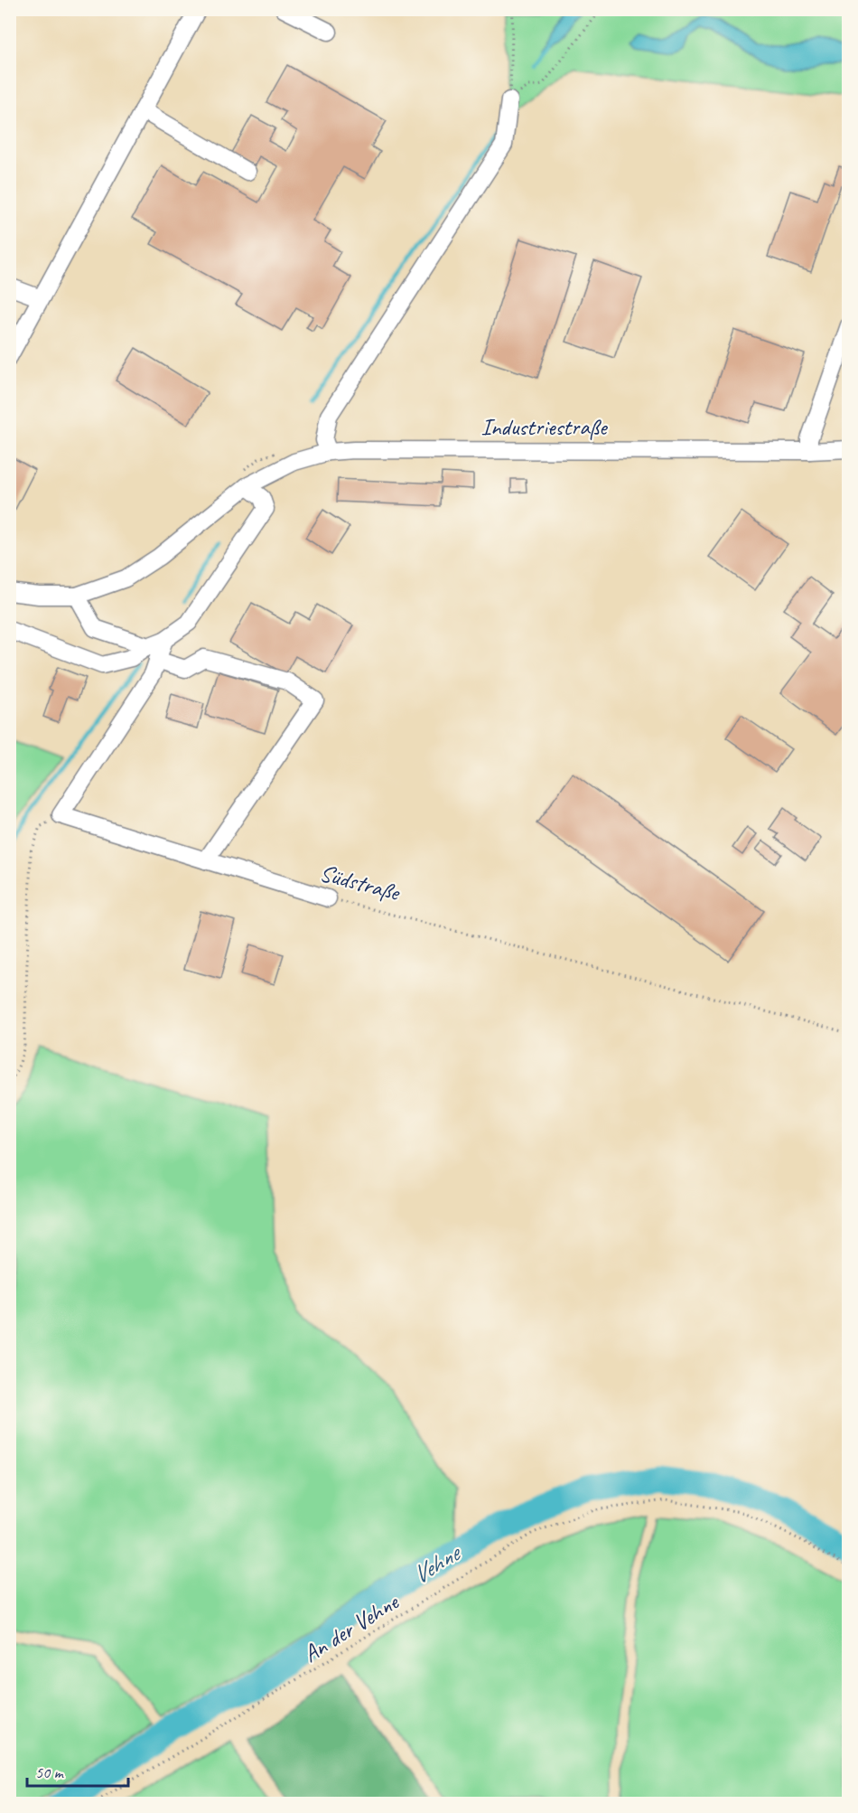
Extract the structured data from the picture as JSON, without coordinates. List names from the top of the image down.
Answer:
{
  "streets": {
    "street": ["Industriestraße", "Südstraße"],
    "path": ["An der Vehne"]
  },
  "water": ["Vehne"],
  "scale_bar": "50 m"
}
